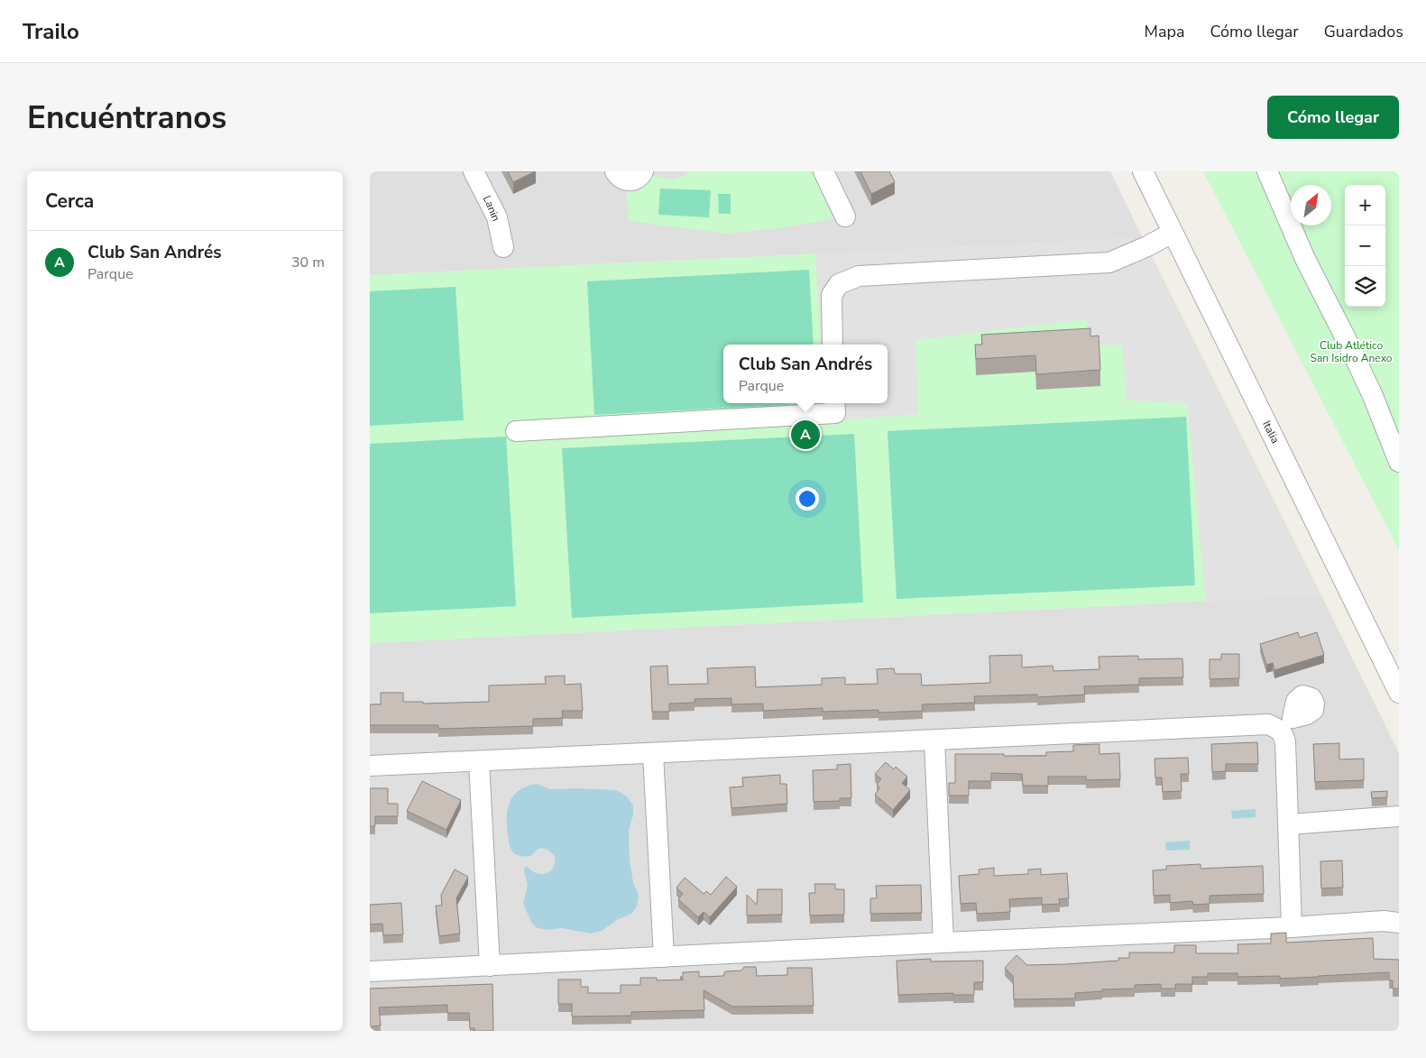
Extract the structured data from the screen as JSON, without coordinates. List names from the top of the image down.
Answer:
{
  "streets": {
    "street": ["Lanin", "Italia"]
  },
  "parks": ["Club Atlético San Isidro Anexo"],
  "north": "top right",
  "page": {
    "header": "Trailo",
    "nav": ["Mapa", "Cómo llegar", "Guardados"],
    "buttons": "Cómo llegar",
    "title": "Encuéntranos",
    "heading": "Cerca",
    "map_buttons": ["+", "−"],
    "list": [
      {
        "mark": "A",
        "name": "Club San Andrés",
        "note": "Parque",
        "value": "30 m"
      }
    ],
    "popup": ["Club San Andrés", "Parque"],
    "pins": "A"
  }
}
